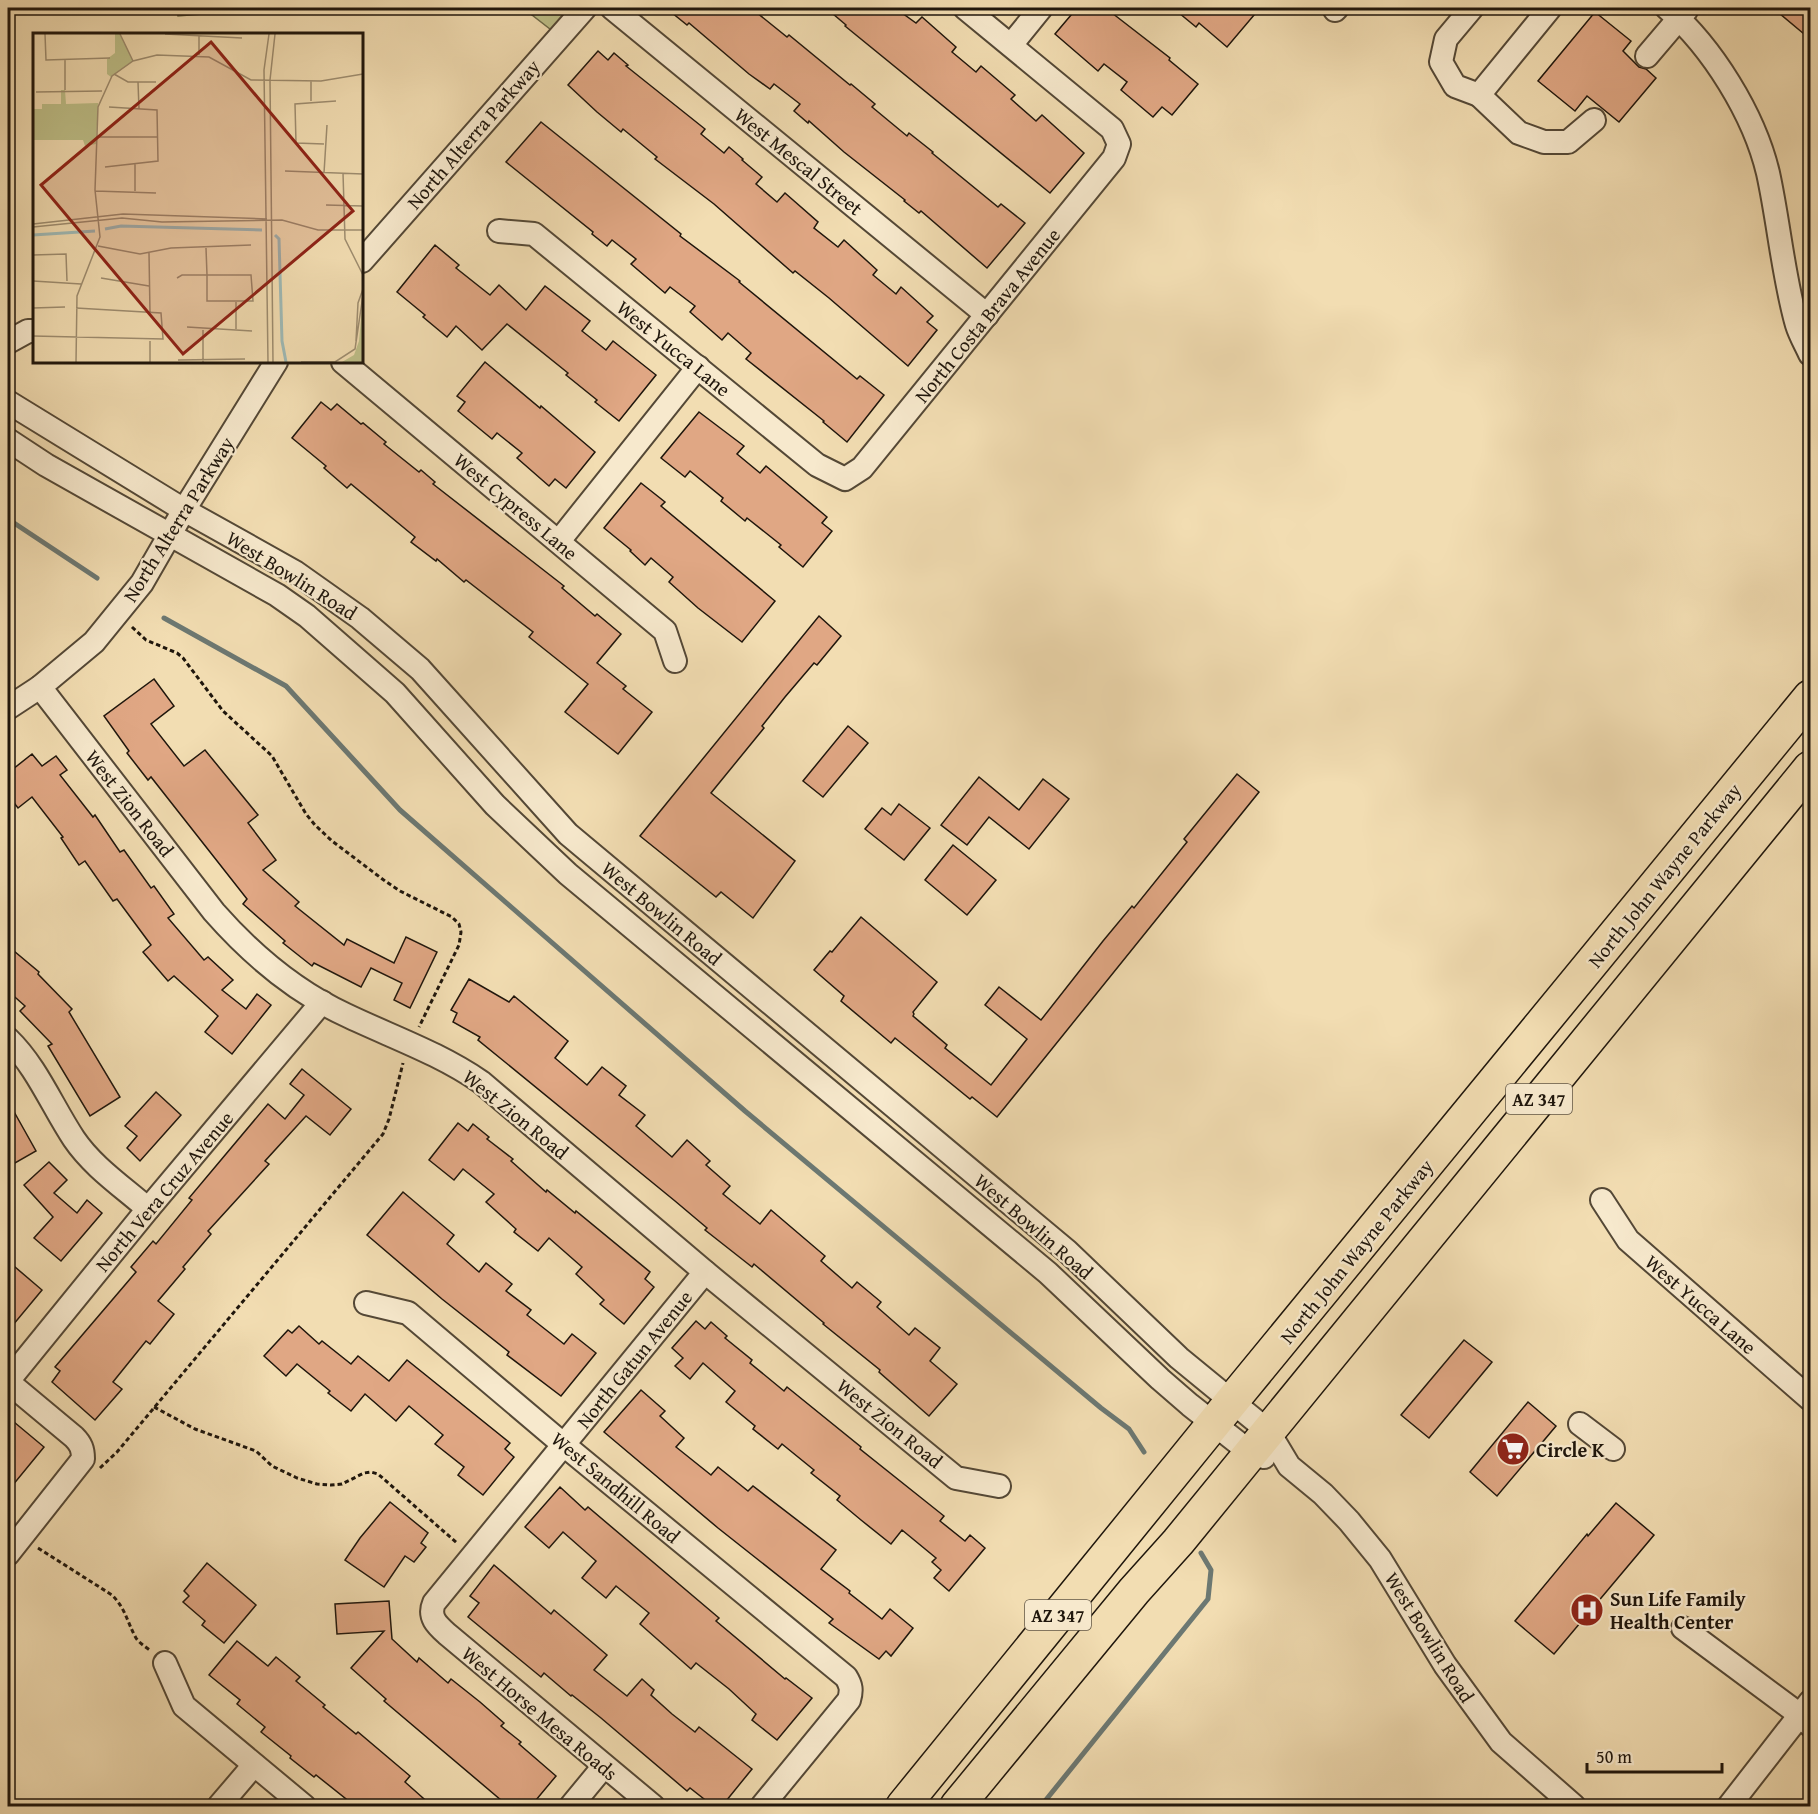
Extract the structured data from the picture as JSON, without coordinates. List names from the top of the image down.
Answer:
{
  "streets": {
    "highway": ["North John Wayne Parkway", "AZ 347"],
    "street": [
      "North Alterra Parkway",
      "West Mescal Street",
      "North Costa Brava Avenue",
      "West Yucca Lane",
      "West Cypress Lane",
      "West Bowlin Road",
      "West Zion Road",
      "North Vera Cruz Avenue",
      "North Gatun Avenue",
      "West Sandhill Road",
      "West Horse Mesa Roads"
    ]
  },
  "crossings": [
    ["North Alterra Parkway", "West Bowlin Road"],
    ["North Alterra Parkway", "West Zion Road"],
    ["West Mescal Street", "North Costa Brava Avenue"],
    ["North Costa Brava Avenue", "West Yucca Lane"],
    ["West Bowlin Road", "North John Wayne Parkway"],
    ["West Bowlin Road", "AZ 347"],
    ["West Zion Road", "North Vera Cruz Avenue"],
    ["West Zion Road", "North Gatun Avenue"],
    ["North Gatun Avenue", "West Sandhill Road"],
    ["North Gatun Avenue", "West Horse Mesa Roads"]
  ],
  "places": {
    "supermarket": ["Circle K"],
    "hospital": ["Sun Life Family Health Center"]
  },
  "scale_bar": "50 m"
}
